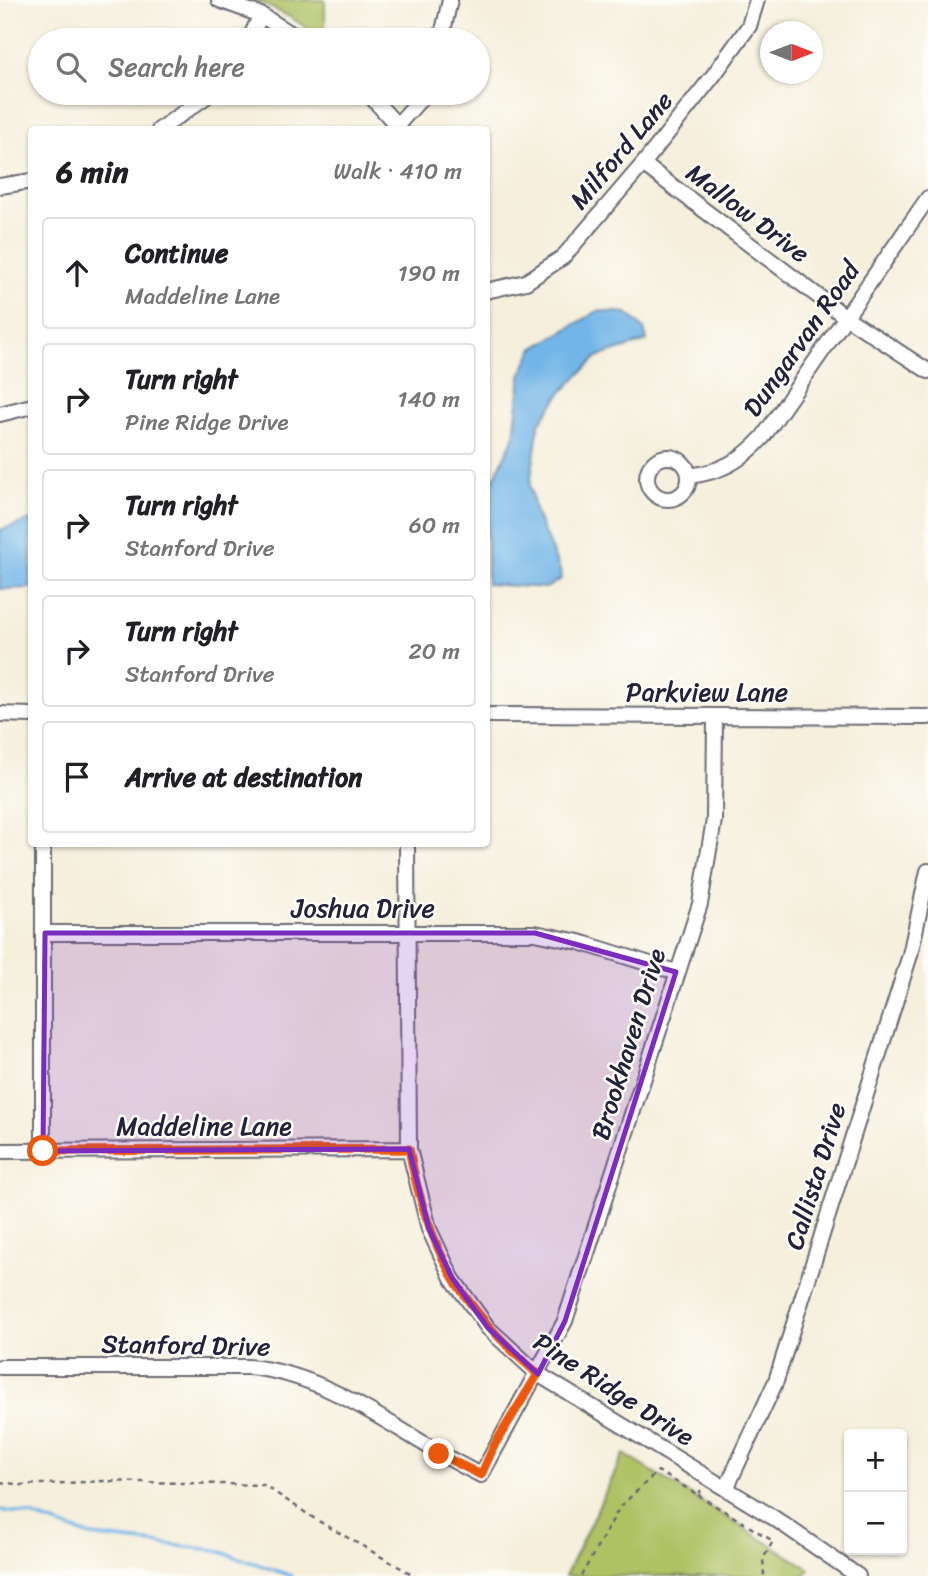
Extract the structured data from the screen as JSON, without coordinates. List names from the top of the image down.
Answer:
{
  "streets": {
    "street": [
      "Milford Lane",
      "Mallow Drive",
      "Dungarvan Road",
      "Parkview Lane",
      "Joshua Drive",
      "Brookhaven Drive",
      "Maddeline Lane",
      "Callista Drive",
      "Stanford Drive",
      "Pine Ridge Drive"
    ]
  },
  "crossings": [
    ["Milford Lane", "Mallow Drive"],
    ["Mallow Drive", "Dungarvan Road"],
    ["Parkview Lane", "Brookhaven Drive"],
    ["Joshua Drive", "Brookhaven Drive"],
    ["Joshua Drive", "Pine Ridge Drive"],
    ["Brookhaven Drive", "Stanford Drive"],
    ["Brookhaven Drive", "Pine Ridge Drive"],
    ["Maddeline Lane", "Pine Ridge Drive"],
    ["Callista Drive", "Pine Ridge Drive"],
    ["Stanford Drive", "Pine Ridge Drive"]
  ],
  "north": "right",
  "page": {
    "search": "Search here",
    "heading": ["6 min", "Walk · 410 m"],
    "list": [
      ["Continue", "Maddeline Lane", "190 m"],
      ["Turn right", "Pine Ridge Drive", "140 m"],
      ["Turn right", "Stanford Drive", "60 m"],
      ["Turn right", "Stanford Drive", "20 m"],
      "Arrive at destination"
    ],
    "map_buttons": ["+", "−"]
  }
}
